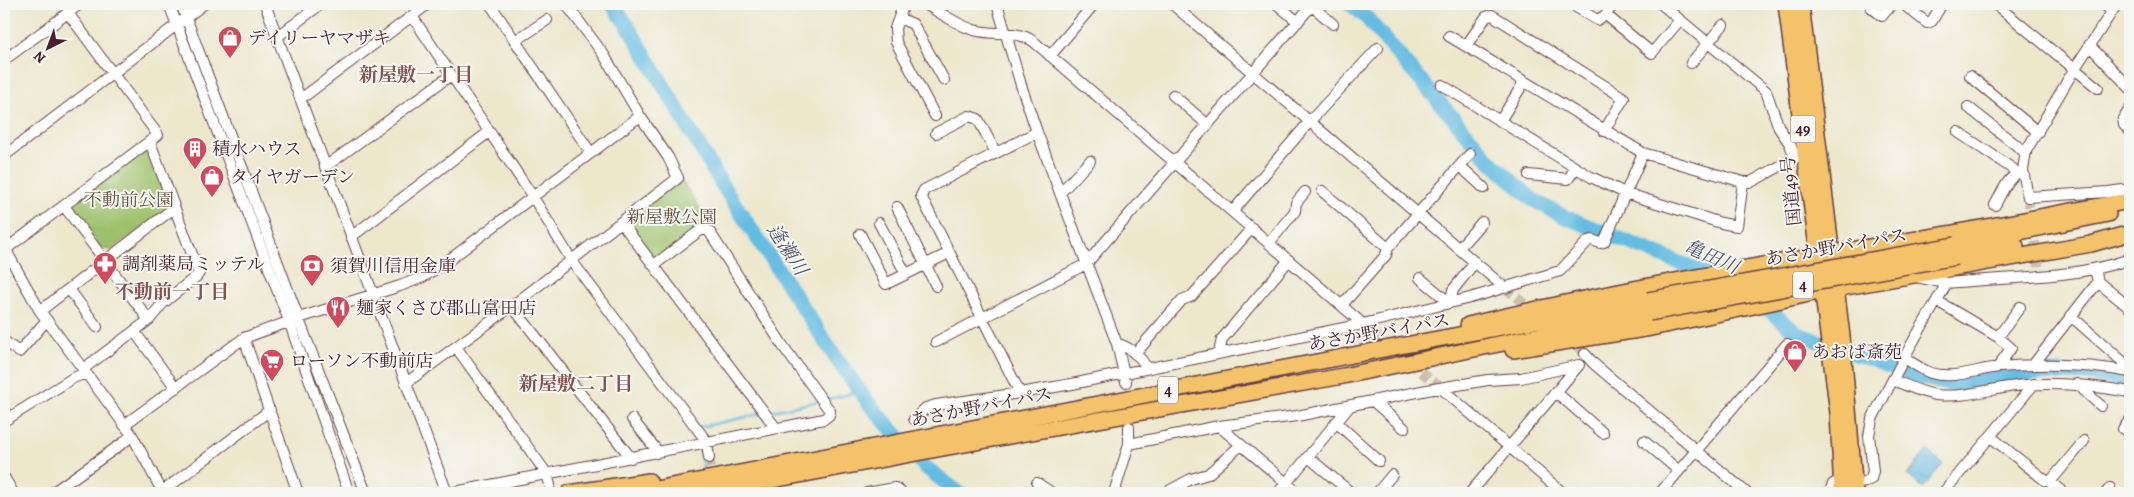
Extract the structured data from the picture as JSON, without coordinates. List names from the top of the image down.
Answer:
{
  "streets": {
    "highway": [
      "49",
      "国道49号",
      "あさか野バイパス",
      "4"
    ]
  },
  "districts": ["新屋敷一丁目", "不動前一丁目", "新屋敷二丁目"],
  "water": ["逢瀬川", "亀田川"],
  "parks": ["不動前公園", "新屋敷公園"],
  "places": {
    "shop": ["デイリーヤマザキ", "タイヤガーデン", "あおば斎苑"],
    "building": ["積水ハウス"],
    "pharmacy": ["調剤薬局ミッテル"],
    "bank": ["須賀川信用金庫"],
    "restaurant": ["麺家くさび郡山富田店"],
    "supermarket": ["ローソン不動前店"]
  },
  "north": "bottom left"
}
